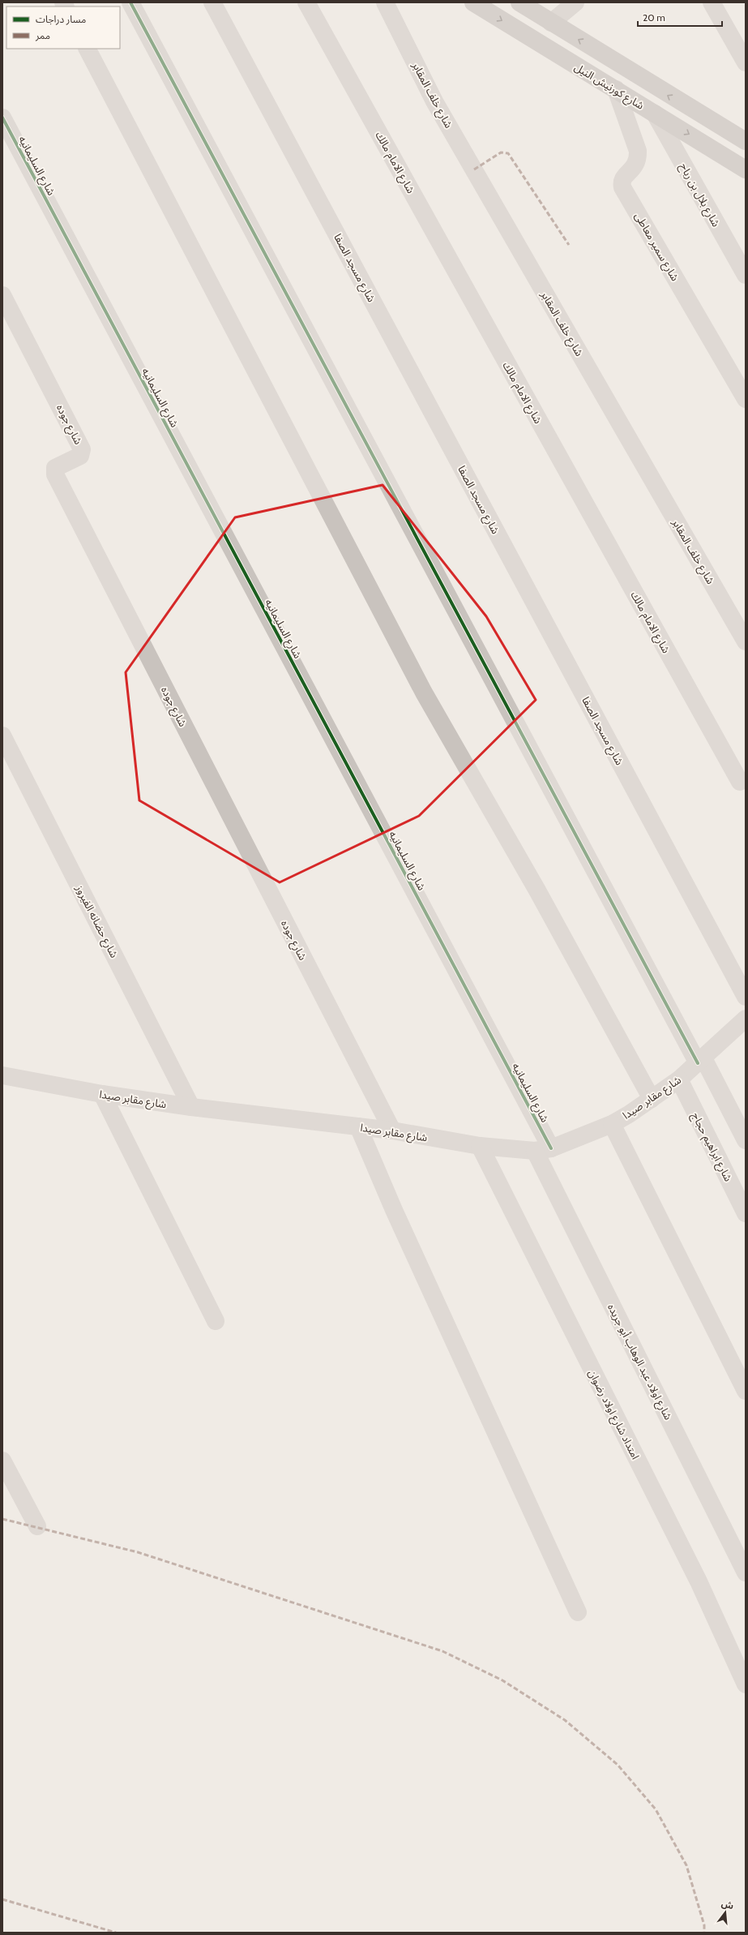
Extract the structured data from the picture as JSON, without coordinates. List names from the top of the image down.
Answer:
{
  "streets": {
    "main road": ["شارع كورنيش النيل"],
    "street": [
      "شارع خلف المقابر",
      "شارع الامام مالك",
      "شارع السليمانيه",
      "شارع بلال بن رباح",
      "شارع سمير معاطى",
      "شارع مسجد الصفا",
      "شارع جوده",
      "شارع حضانه الفيروز",
      "شارع مقابر صيدا",
      "شارع ابراهيم حجاج",
      "شارع اولاد عبد الوهاب أبو جريده",
      "امتداد شارع اولاد رضوان"
    ]
  },
  "crossings": [
    ["شارع كورنيش النيل", "شارع بلال بن رباح"],
    ["شارع كورنيش النيل", "شارع سمير معاطى"],
    ["شارع السليمانيه", "شارع مقابر صيدا"],
    ["شارع السليمانيه", "شارع اولاد عبد الوهاب أبو جريده"],
    ["شارع جوده", "شارع مقابر صيدا"],
    ["شارع حضانه الفيروز", "شارع مقابر صيدا"],
    ["شارع مقابر صيدا", "شارع ابراهيم حجاج"],
    ["شارع مقابر صيدا", "شارع اولاد عبد الوهاب أبو جريده"],
    ["شارع مقابر صيدا", "امتداد شارع اولاد رضوان"]
  ],
  "legend": ["مسار دراجات", "ممر"],
  "scale_bar": "20 m",
  "north": "top"
}
